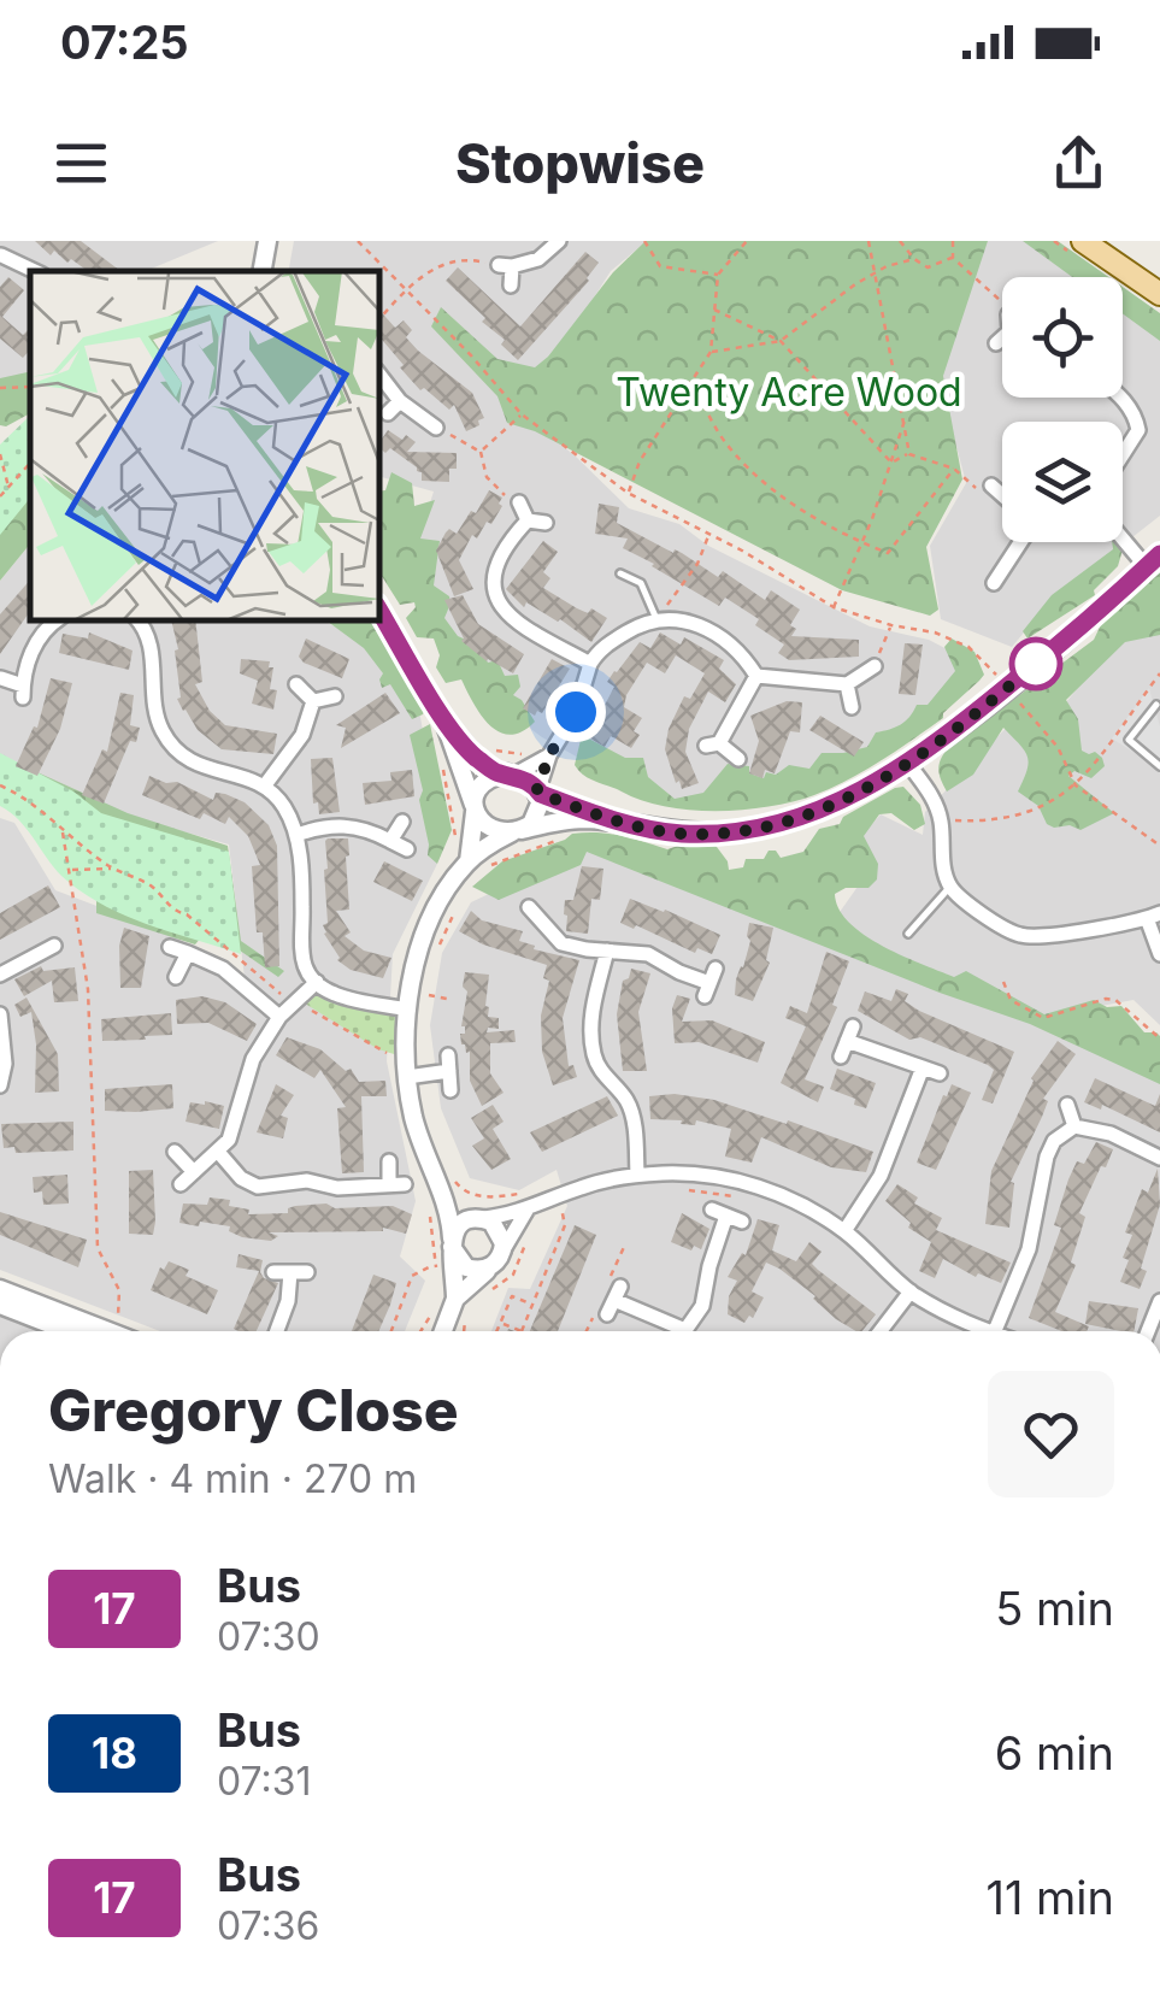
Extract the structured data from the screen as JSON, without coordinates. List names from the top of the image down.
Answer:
{
  "parks": ["Twenty Acre Wood"],
  "lines": ["bus line 17"],
  "page": {
    "status": "07:25",
    "header": "Stopwise",
    "heading": ["Gregory Close", "Walk · 4 min · 270 m"],
    "list": [
      {
        "mark": "17",
        "name": "Bus",
        "note": "07:30",
        "value": "5 min"
      },
      {
        "mark": "18",
        "name": "Bus",
        "note": "07:31",
        "value": "6 min"
      },
      {
        "mark": "17",
        "name": "Bus",
        "note": "07:36",
        "value": "11 min"
      }
    ]
  }
}
